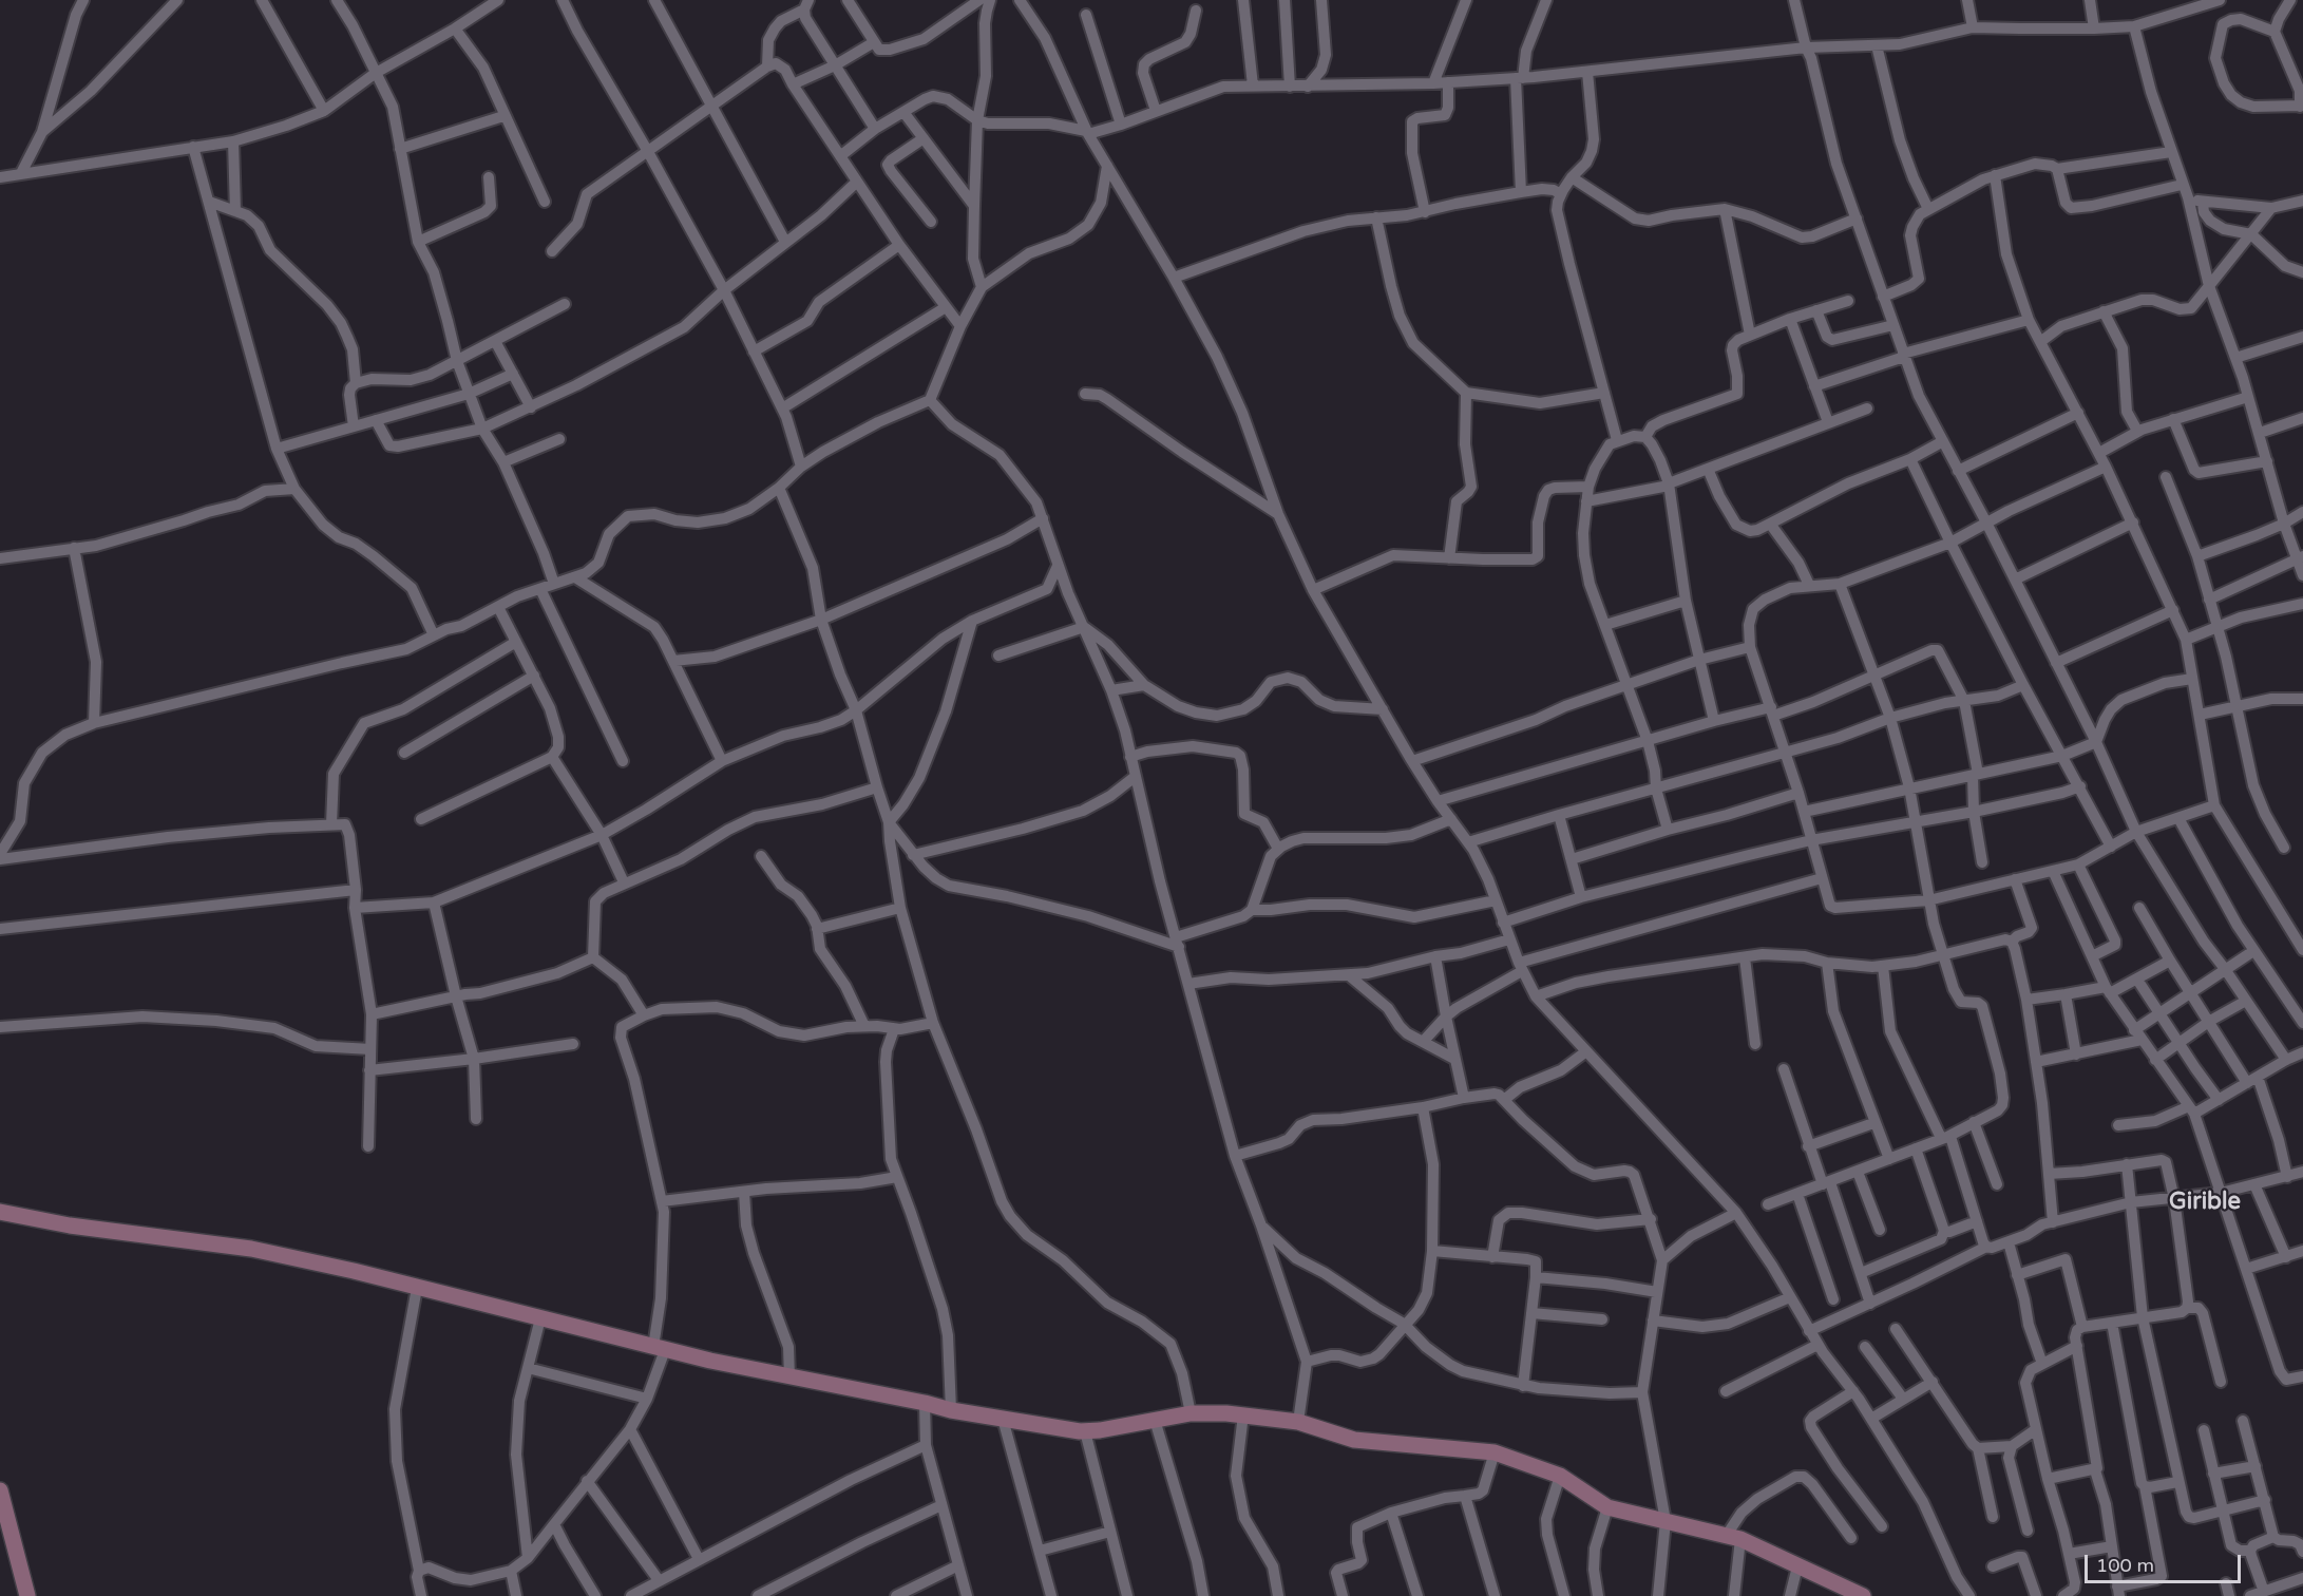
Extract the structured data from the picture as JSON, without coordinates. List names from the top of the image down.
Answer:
{
  "districts": ["Girible"],
  "scale_bar": "100 m"
}
